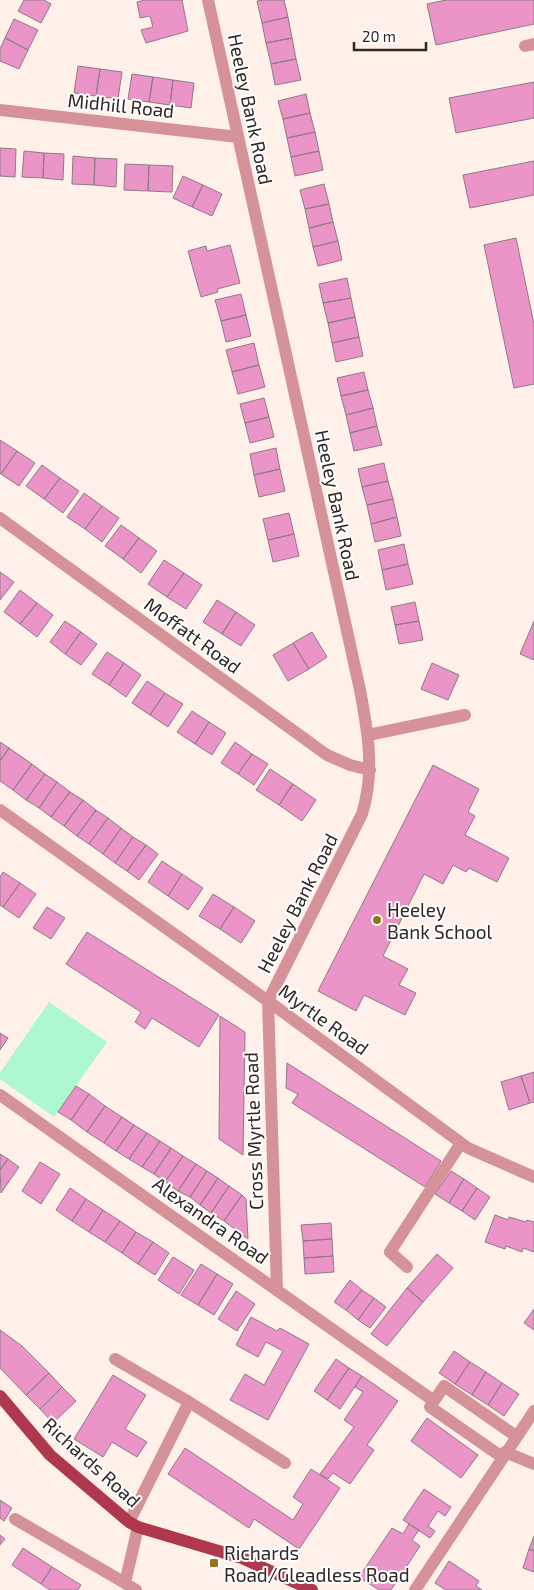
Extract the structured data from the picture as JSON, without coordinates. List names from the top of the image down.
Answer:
{
  "streets": {
    "main road": ["Richards Road"],
    "street": [
      "Midhill Road",
      "Heeley Bank Road",
      "Moffatt Road",
      "Myrtle Road",
      "Cross Myrtle Road",
      "Alexandra Road"
    ]
  },
  "crossings": [
    ["Midhill Road", "Heeley Bank Road"],
    ["Heeley Bank Road", "Moffatt Road"],
    ["Heeley Bank Road", "Myrtle Road"],
    ["Heeley Bank Road", "Cross Myrtle Road"],
    ["Myrtle Road", "Cross Myrtle Road"],
    ["Cross Myrtle Road", "Alexandra Road"]
  ],
  "places": {
    "other": ["Heeley Bank School"],
    "transit": ["Richards Road/Gleadless Road"]
  },
  "scale_bar": "20 m"
}
